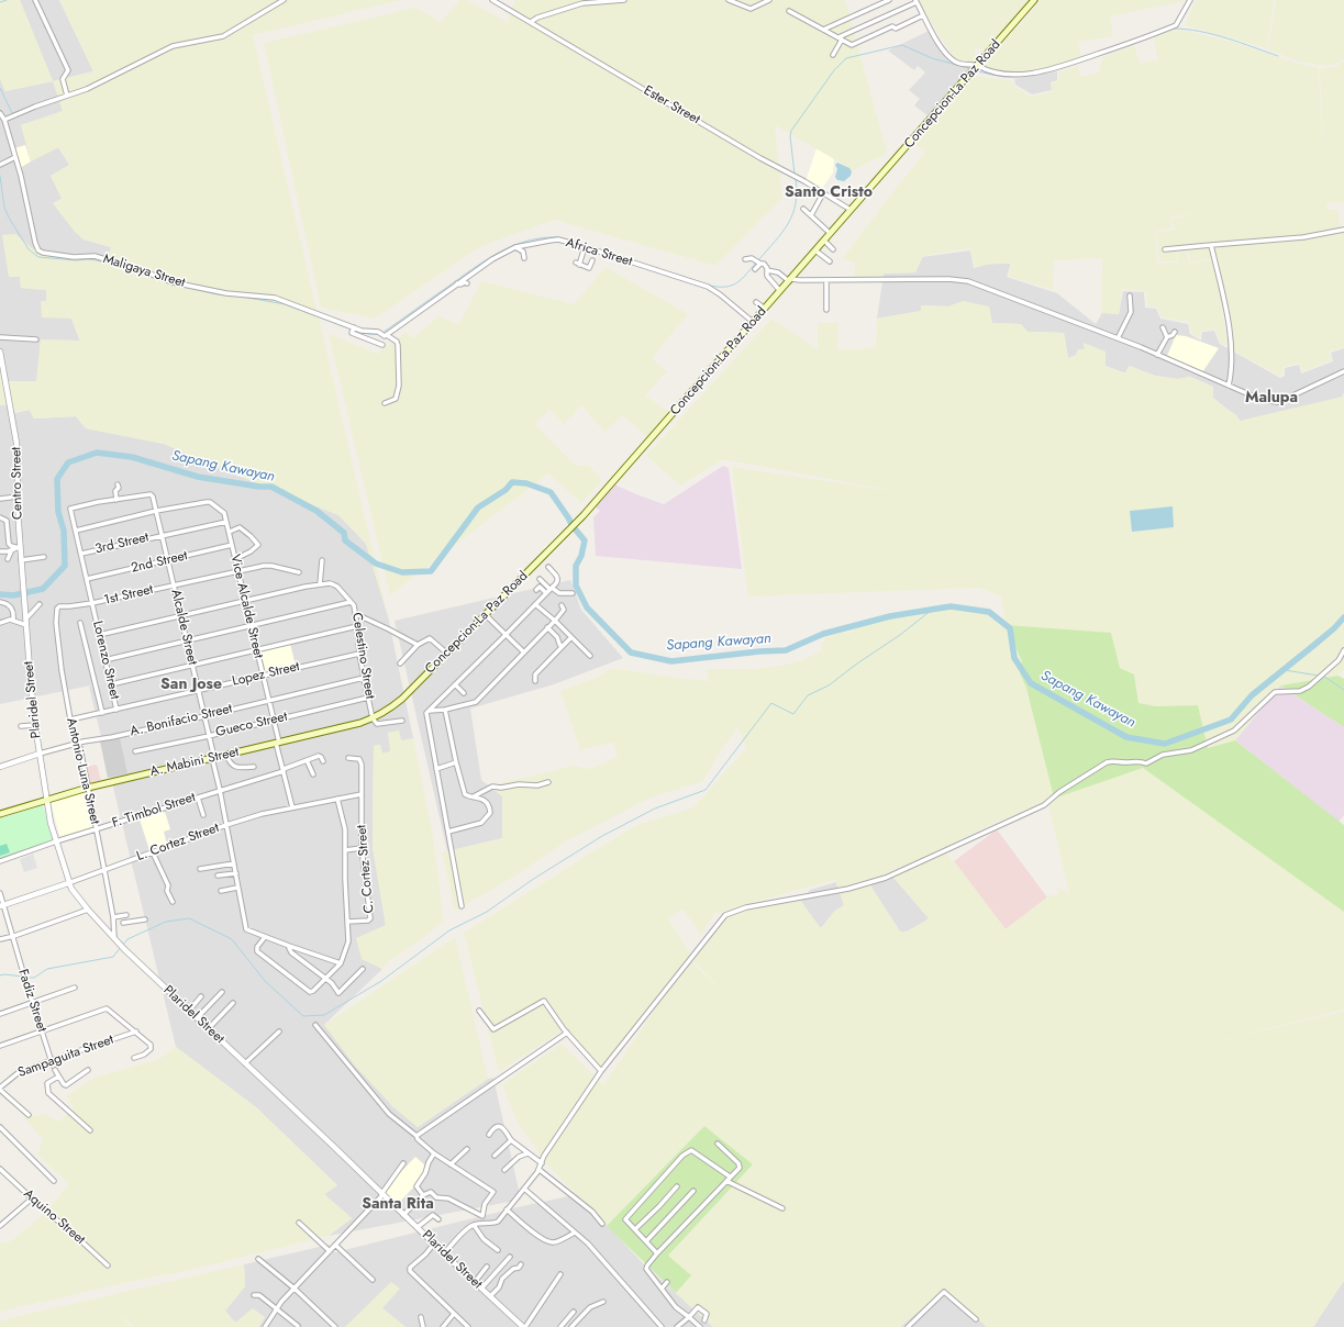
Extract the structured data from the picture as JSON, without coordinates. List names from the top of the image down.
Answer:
{
  "streets": {
    "main road": ["Concepcion-La Paz Road", "A. Mabini Street"],
    "street": [
      "Ester Street",
      "Africa Street",
      "Maligaya Street",
      "Centro Street",
      "3rd Street",
      "2nd Street",
      "1st Street",
      "Vice Alcalde Street",
      "Alcalde Street",
      "Celestino Street",
      "Lorenzo Street",
      "Lopez Street",
      "Plaridel Street",
      "A. Bonifacio Street",
      "Gueco Street",
      "Antonio Luna Street",
      "F. Timbol Street",
      "L. Cortez Street",
      "C. Cortez Street",
      "Fadiz Street",
      "Sampaguita Street",
      "Aquino Street"
    ]
  },
  "crossings": [
    ["Concepcion-La Paz Road", "Ester Street"],
    ["Concepcion-La Paz Road", "Africa Street"],
    ["Concepcion-La Paz Road", "A. Mabini Street"],
    ["Africa Street", "Maligaya Street"],
    ["Centro Street", "Plaridel Street"],
    ["3rd Street", "Vice Alcalde Street"],
    ["3rd Street", "Alcalde Street"],
    ["3rd Street", "Lorenzo Street"],
    ["2nd Street", "Vice Alcalde Street"],
    ["2nd Street", "Alcalde Street"],
    ["2nd Street", "Lorenzo Street"],
    ["1st Street", "Vice Alcalde Street"],
    ["1st Street", "Alcalde Street"],
    ["1st Street", "Lorenzo Street"],
    ["1st Street", "Antonio Luna Street"],
    ["Vice Alcalde Street", "Alcalde Street"],
    ["Vice Alcalde Street", "Lopez Street"],
    ["Vice Alcalde Street", "A. Bonifacio Street"],
    ["Vice Alcalde Street", "Gueco Street"],
    ["Vice Alcalde Street", "A. Mabini Street"],
    ["Vice Alcalde Street", "F. Timbol Street"],
    ["Vice Alcalde Street", "L. Cortez Street"],
    ["Alcalde Street", "Lorenzo Street"],
    ["Alcalde Street", "Lopez Street"],
    ["Alcalde Street", "A. Bonifacio Street"],
    ["Alcalde Street", "Gueco Street"],
    ["Alcalde Street", "A. Mabini Street"],
    ["Alcalde Street", "F. Timbol Street"],
    ["Alcalde Street", "L. Cortez Street"],
    ["Celestino Street", "Lopez Street"],
    ["Celestino Street", "A. Bonifacio Street"],
    ["Celestino Street", "Gueco Street"],
    ["Celestino Street", "A. Mabini Street"],
    ["Lorenzo Street", "Lopez Street"],
    ["Lopez Street", "Antonio Luna Street"],
    ["Plaridel Street", "A. Bonifacio Street"],
    ["Plaridel Street", "A. Mabini Street"],
    ["Plaridel Street", "Antonio Luna Street"],
    ["Plaridel Street", "F. Timbol Street"],
    ["Plaridel Street", "L. Cortez Street"],
    ["A. Bonifacio Street", "Antonio Luna Street"],
    ["A. Mabini Street", "Antonio Luna Street"],
    ["Antonio Luna Street", "F. Timbol Street"],
    ["Antonio Luna Street", "L. Cortez Street"],
    ["L. Cortez Street", "C. Cortez Street"],
    ["L. Cortez Street", "Fadiz Street"],
    ["Fadiz Street", "Sampaguita Street"]
  ],
  "districts": [
    "Santo Cristo",
    "Malupa",
    "San Jose",
    "Santa Rita"
  ],
  "water": ["Sapang Kawayan"]
}
